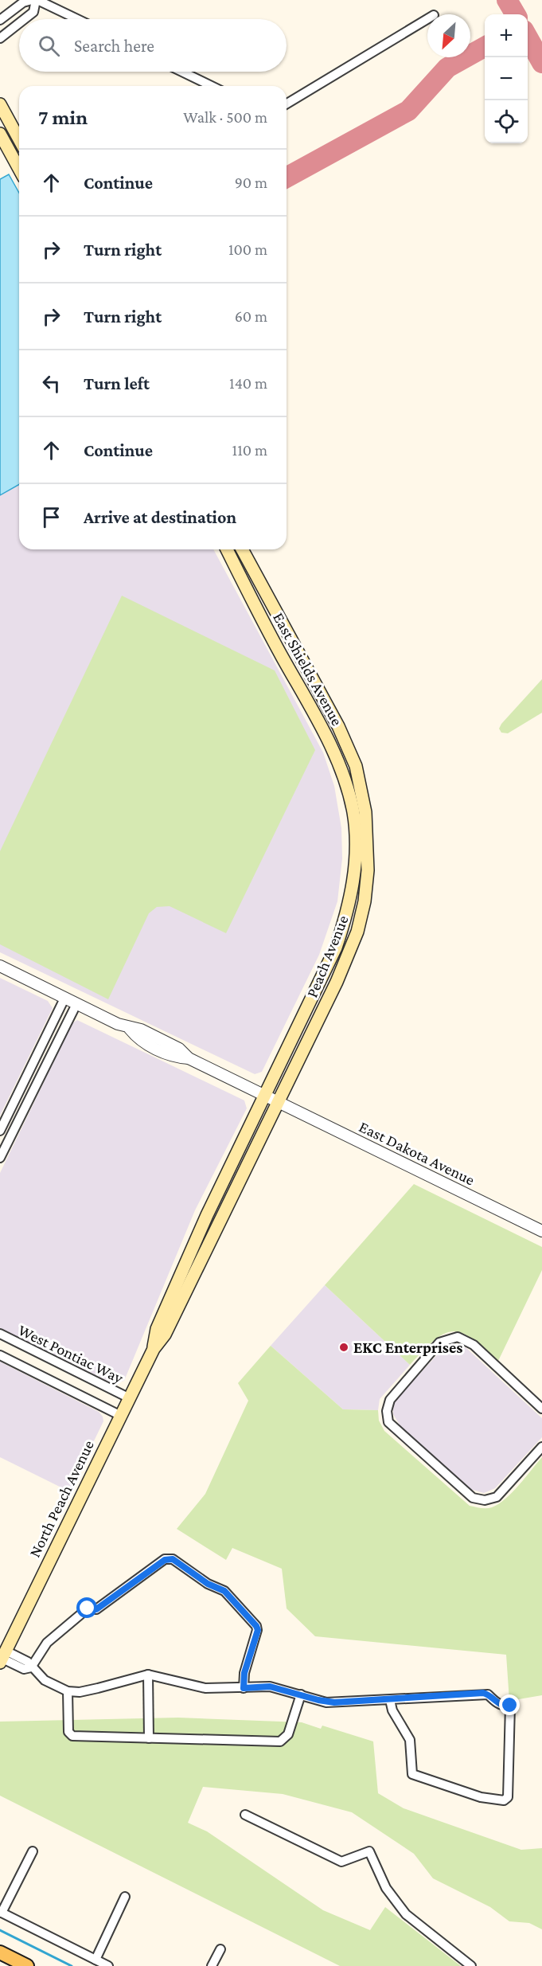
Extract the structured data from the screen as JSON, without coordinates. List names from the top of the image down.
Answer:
{
  "streets": {
    "main road": ["East Shields Avenue", "Peach Avenue", "North Peach Avenue"],
    "street": ["East Dakota Avenue", "West Pontiac Way"]
  },
  "crossings": [
    ["East Shields Avenue", "Peach Avenue"],
    ["Peach Avenue", "East Dakota Avenue"],
    ["Peach Avenue", "North Peach Avenue"],
    ["East Dakota Avenue", "North Peach Avenue"],
    ["West Pontiac Way", "North Peach Avenue"]
  ],
  "places": ["EKC Enterprises"],
  "north": "bottom left",
  "page": {
    "map_buttons": ["+", "−"],
    "search": "Search here",
    "heading": ["7 min", "Walk · 500 m"],
    "list": [
      ["Continue", "90 m"],
      ["Turn right", "100 m"],
      ["Turn right", "60 m"],
      ["Turn left", "140 m"],
      ["Continue", "110 m"],
      "Arrive at destination"
    ]
  }
}
